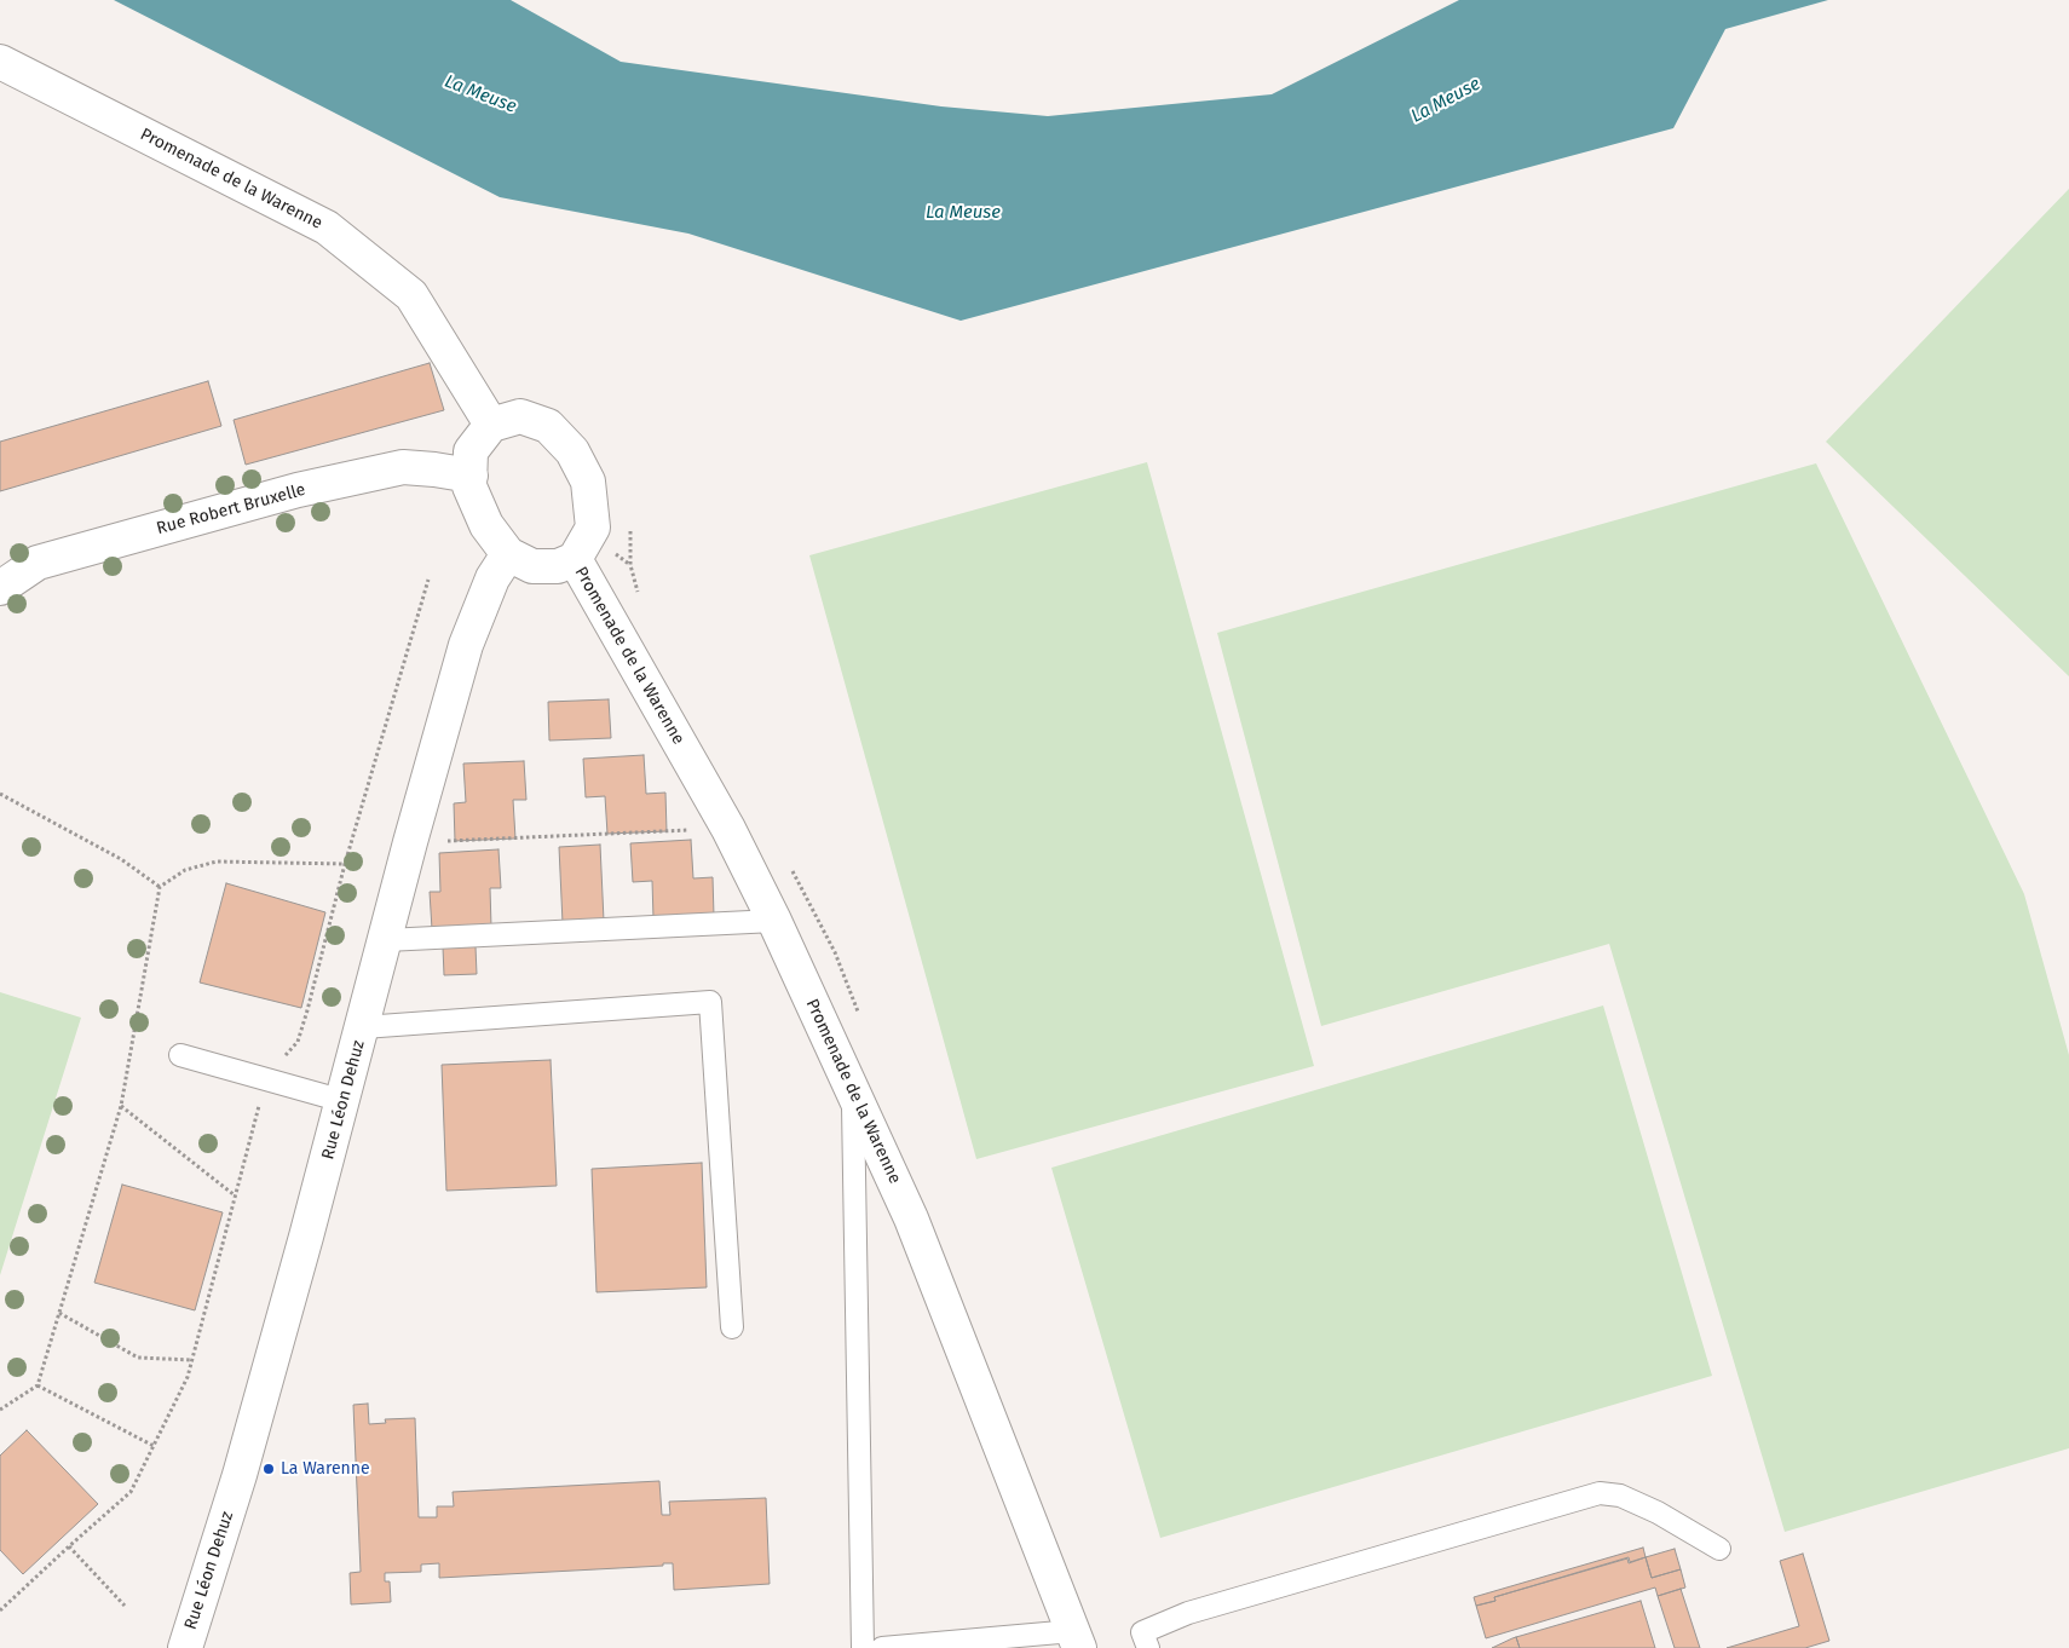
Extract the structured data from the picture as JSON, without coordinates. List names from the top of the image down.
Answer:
{
  "streets": {
    "street": ["Promenade de la Warenne", "Rue Robert Bruxelle", "Rue Léon Dehuz"]
  },
  "crossings": [
    ["Promenade de la Warenne", "Rue Robert Bruxelle"],
    ["Promenade de la Warenne", "Rue Léon Dehuz"],
    ["Rue Robert Bruxelle", "Rue Léon Dehuz"]
  ],
  "water": ["La Meuse"],
  "places": ["La Warenne"]
}
